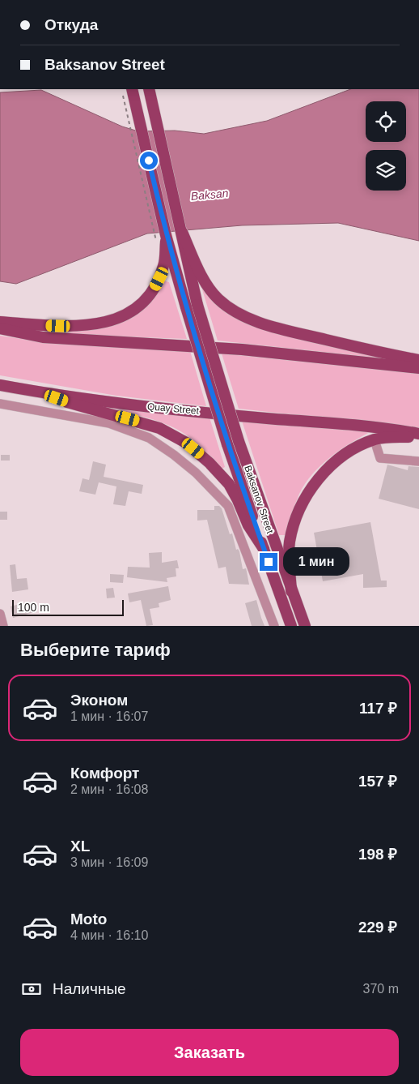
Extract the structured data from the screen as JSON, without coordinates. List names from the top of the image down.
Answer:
{
  "streets": {
    "main road": ["Quay Street", "Baksanov Street"]
  },
  "water": ["Baksan"],
  "scale_bar": "100 m",
  "page": {
    "banner": ["Откуда", "Baksanov Street"],
    "bubble": "1 мин",
    "scale": "100 m",
    "heading": "Выберите тариф",
    "list": [
      {
        "name": "Эконом",
        "note": "1 мин · 16:07",
        "value": "117 ₽"
      },
      {
        "name": "Комфорт",
        "note": "2 мин · 16:08",
        "value": "157 ₽"
      },
      {
        "name": "XL",
        "note": "3 мин · 16:09",
        "value": "198 ₽"
      },
      {
        "name": "Moto",
        "note": "4 мин · 16:10",
        "value": "229 ₽"
      }
    ],
    "pay": ["Наличные", "370 m"],
    "buttons": "Заказать"
  }
}
